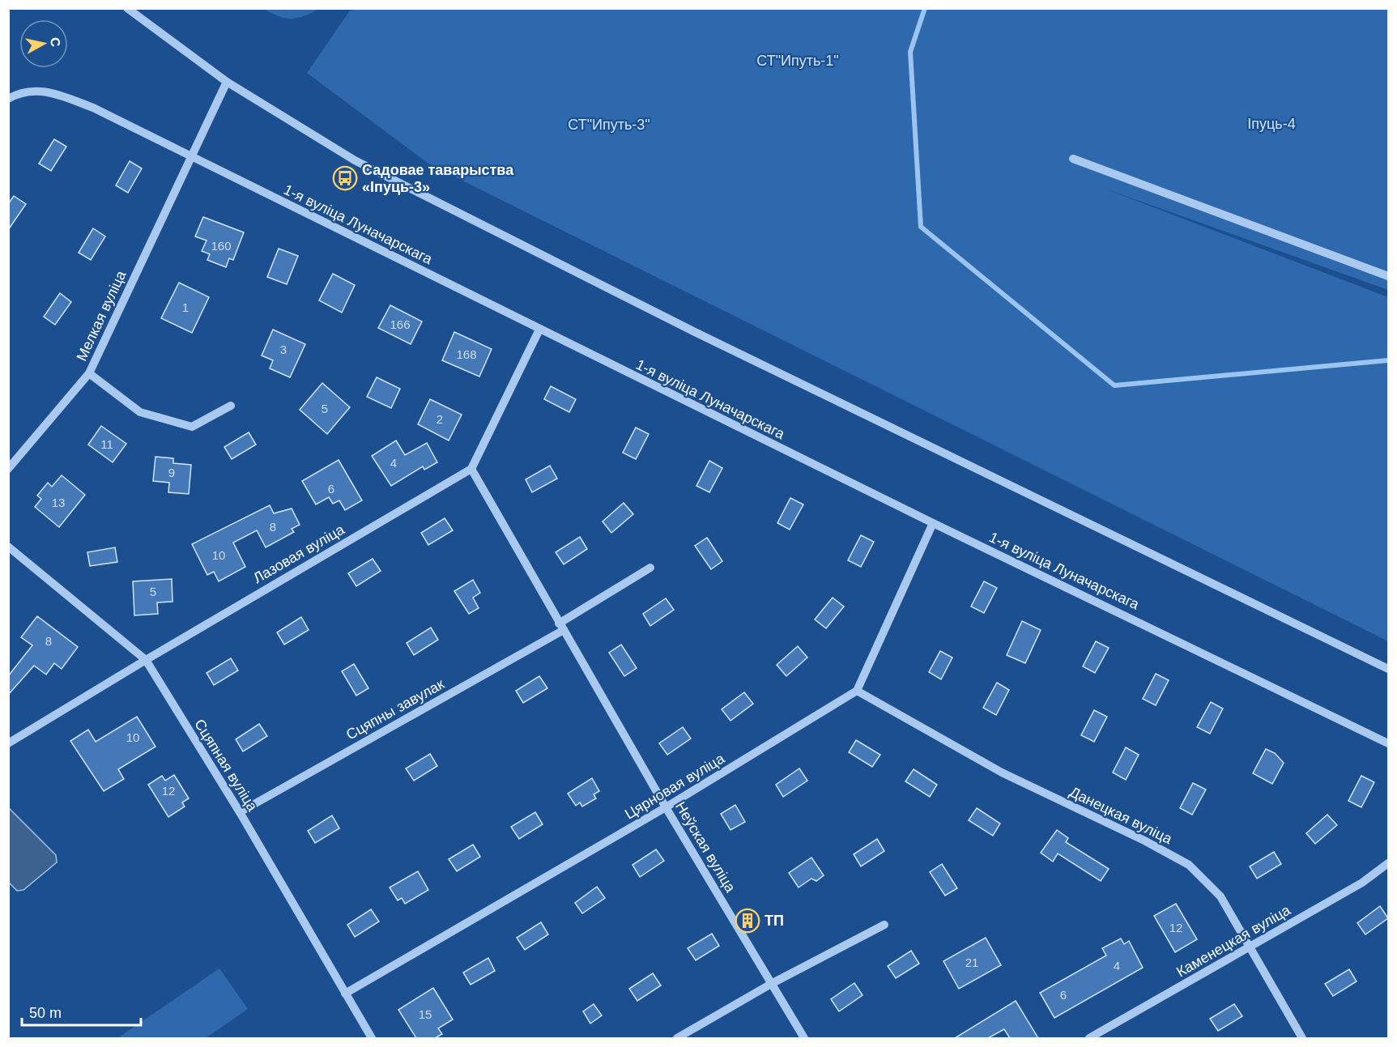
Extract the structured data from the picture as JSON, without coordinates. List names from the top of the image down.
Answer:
{
  "streets": {
    "street": [
      "1-я вуліца Луначарскага",
      "Мелкая вуліца",
      "Лазовая вуліца",
      "Сцяпны завулак",
      "Сцяпная вуліца",
      "Цярновая вуліца",
      "Данецкая вуліца",
      "Неўская вуліца",
      "Каменецкая вуліца"
    ]
  },
  "crossings": [
    ["1-я вуліца Луначарскага", "Мелкая вуліца"],
    ["Лазовая вуліца", "Сцяпная вуліца"],
    ["Лазовая вуліца", "Неўская вуліца"],
    ["Сцяпны завулак", "Сцяпная вуліца"],
    ["Сцяпны завулак", "Неўская вуліца"],
    ["Сцяпная вуліца", "Цярновая вуліца"],
    ["Цярновая вуліца", "Данецкая вуліца"],
    ["Цярновая вуліца", "Неўская вуліца"],
    ["Данецкая вуліца", "Каменецкая вуліца"]
  ],
  "parks": ["СТ\"Ипуть-1\"", "Іпуць-4", "СТ\"Ипуть-3\""],
  "places": {
    "bus stop": ["Садовае таварыства «Іпуць-3»"],
    "building": ["ТП"]
  },
  "house_numbers": [
    "160",
    "1",
    "166",
    "3",
    "168",
    "5",
    "2",
    "11",
    "4",
    "9",
    "6",
    "13",
    "8",
    "10",
    "5",
    "8",
    "10",
    "12",
    "12",
    "21",
    "4",
    "6",
    "15"
  ],
  "scale_bar": "50 m",
  "north": "right"
}
